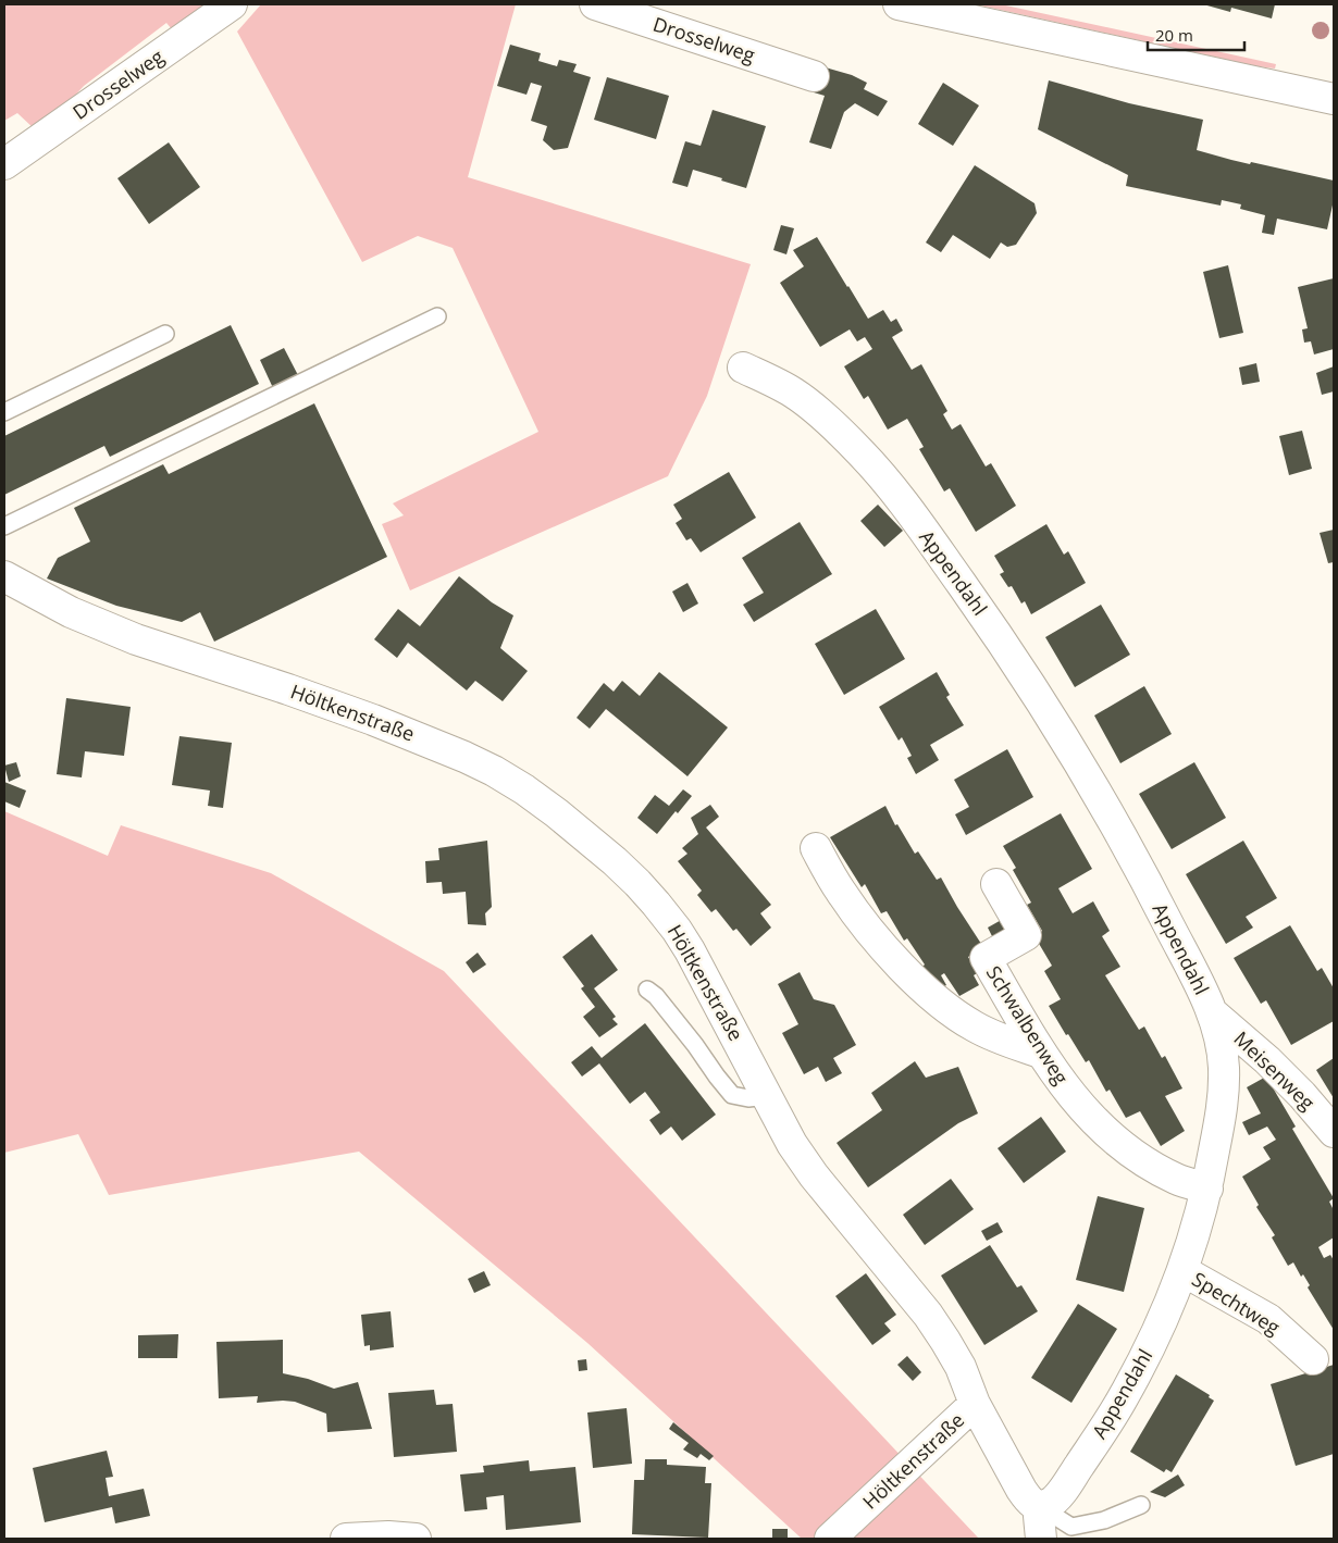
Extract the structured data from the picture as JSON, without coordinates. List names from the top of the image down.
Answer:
{
  "streets": {
    "street": [
      "Drosselweg",
      "Appendahl",
      "Höltkenstraße",
      "Schwalbenweg",
      "Meisenweg",
      "Spechtweg"
    ]
  },
  "crossings": [
    ["Appendahl", "Schwalbenweg"],
    ["Appendahl", "Meisenweg"],
    ["Appendahl", "Spechtweg"]
  ],
  "scale_bar": "20 m"
}
